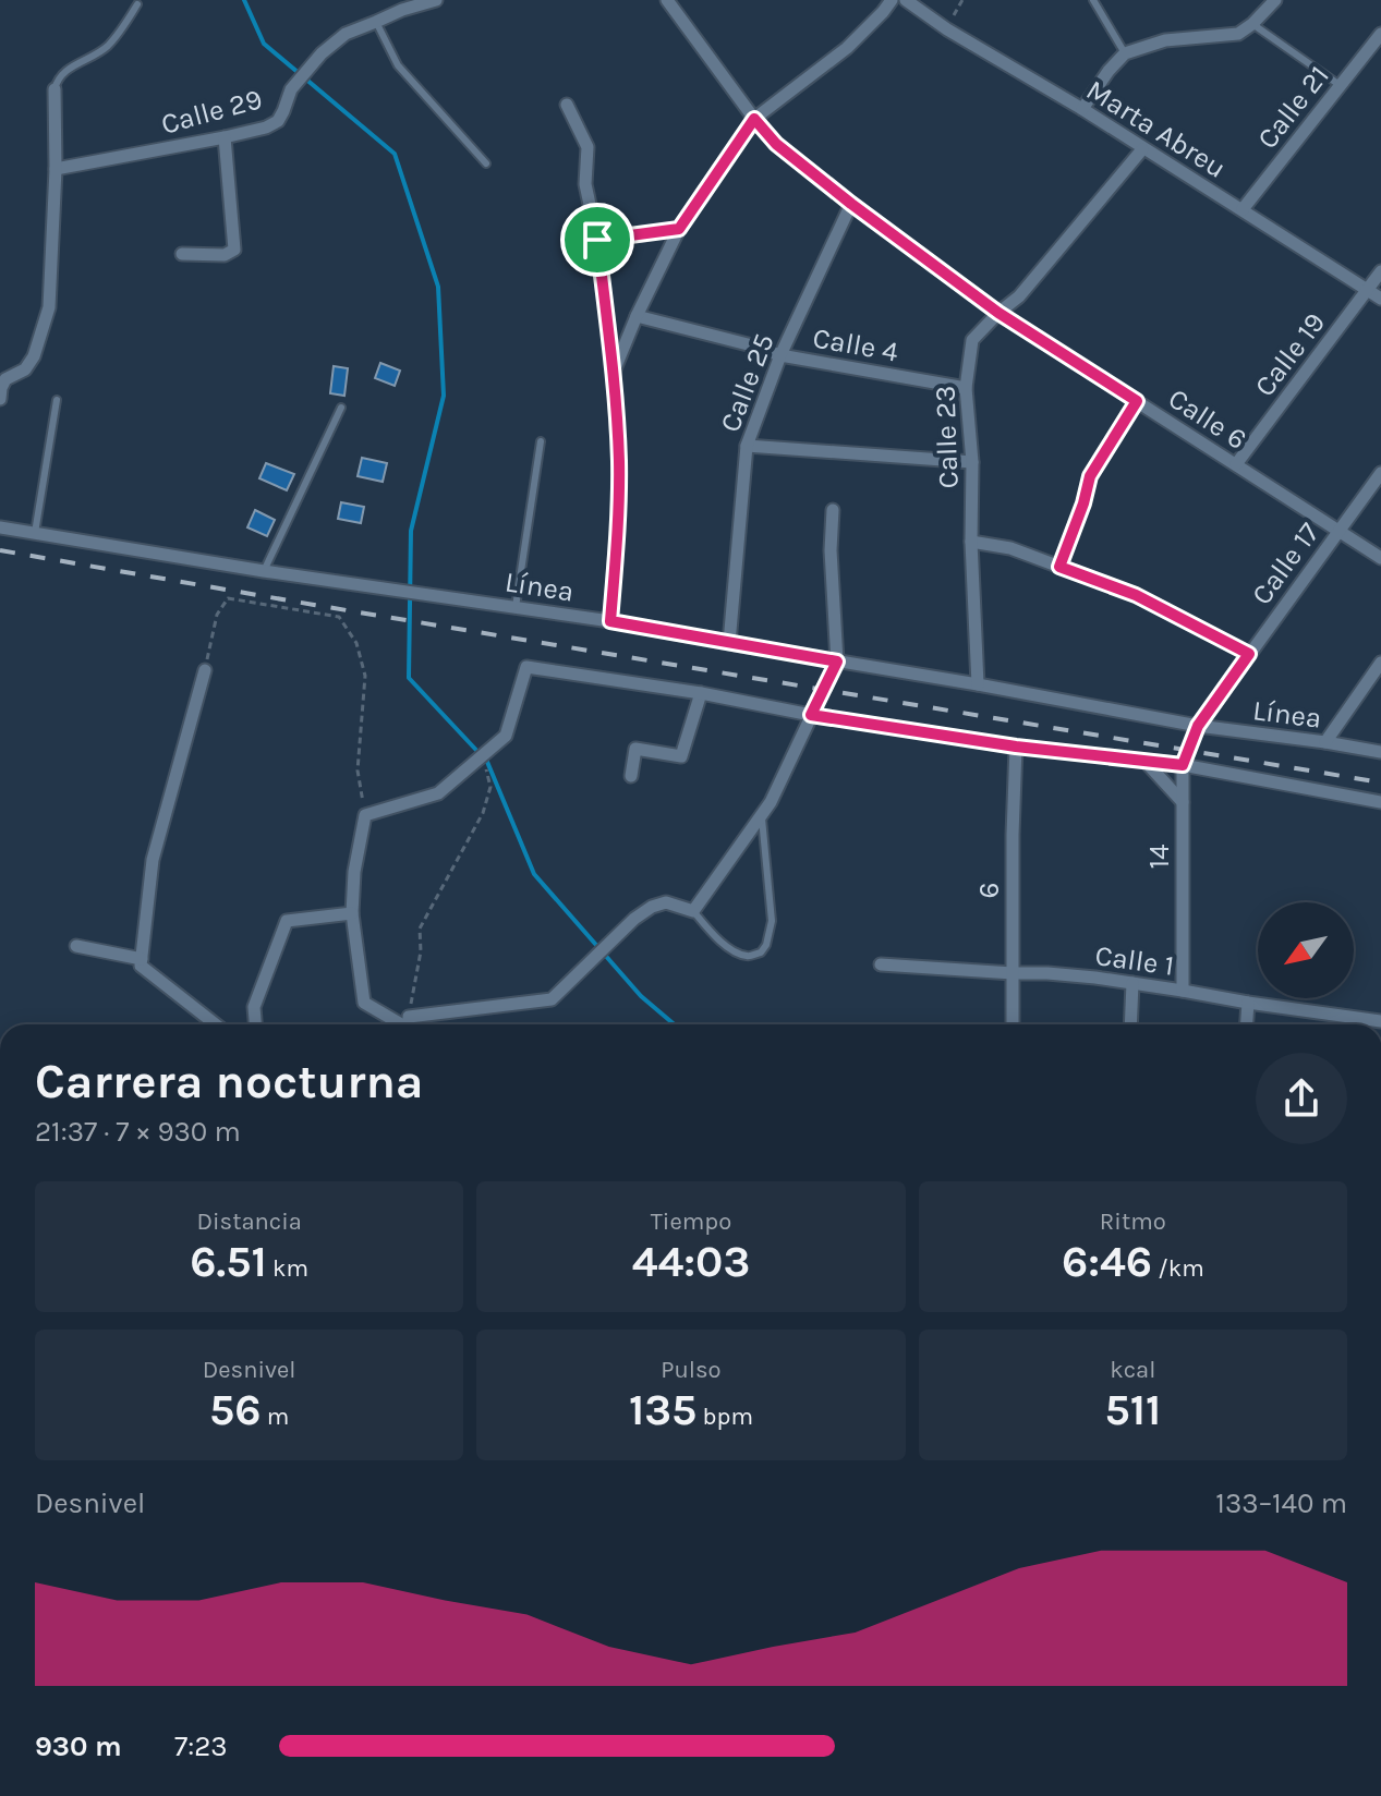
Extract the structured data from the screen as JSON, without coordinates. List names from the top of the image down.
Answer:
{
  "streets": {
    "street": [
      "Calle 21",
      "Calle 29",
      "Marta Abreu",
      "Calle 4",
      "Calle 19",
      "Calle 25",
      "Calle 6",
      "Calle 23",
      "Calle 17",
      "Línea",
      "14",
      "6",
      "Calle 1"
    ]
  },
  "crossings": [
    ["Calle 21", "Marta Abreu"],
    ["Marta Abreu", "Calle 19"],
    ["Marta Abreu", "Calle 23"],
    ["Calle 4", "Calle 25"],
    ["Calle 4", "Calle 23"],
    ["Calle 19", "Calle 6"],
    ["Calle 25", "Calle 6"],
    ["Calle 25", "Línea"],
    ["Calle 6", "Calle 23"],
    ["Calle 6", "Calle 17"],
    ["Calle 23", "Línea"],
    ["Calle 17", "Línea"],
    ["Calle 17", "14"],
    ["Línea", "14"],
    ["14", "Calle 1"],
    ["6", "Calle 1"]
  ],
  "north": "bottom left",
  "page": {
    "heading": ["Carrera nocturna", "21:37 · 7 × 930 m"],
    "stats": [
      ["Distancia", "6.51 km"],
      ["Tiempo", "44:03"],
      ["Ritmo", "6:46 /km"],
      ["Desnivel", "56 m"],
      ["Pulso", "135 bpm"],
      ["kcal", "511"]
    ],
    "chart": ["Desnivel", "133–140 m"],
    "list": [
      {
        "name": "930 m",
        "note": "7:23"
      }
    ]
  }
}
